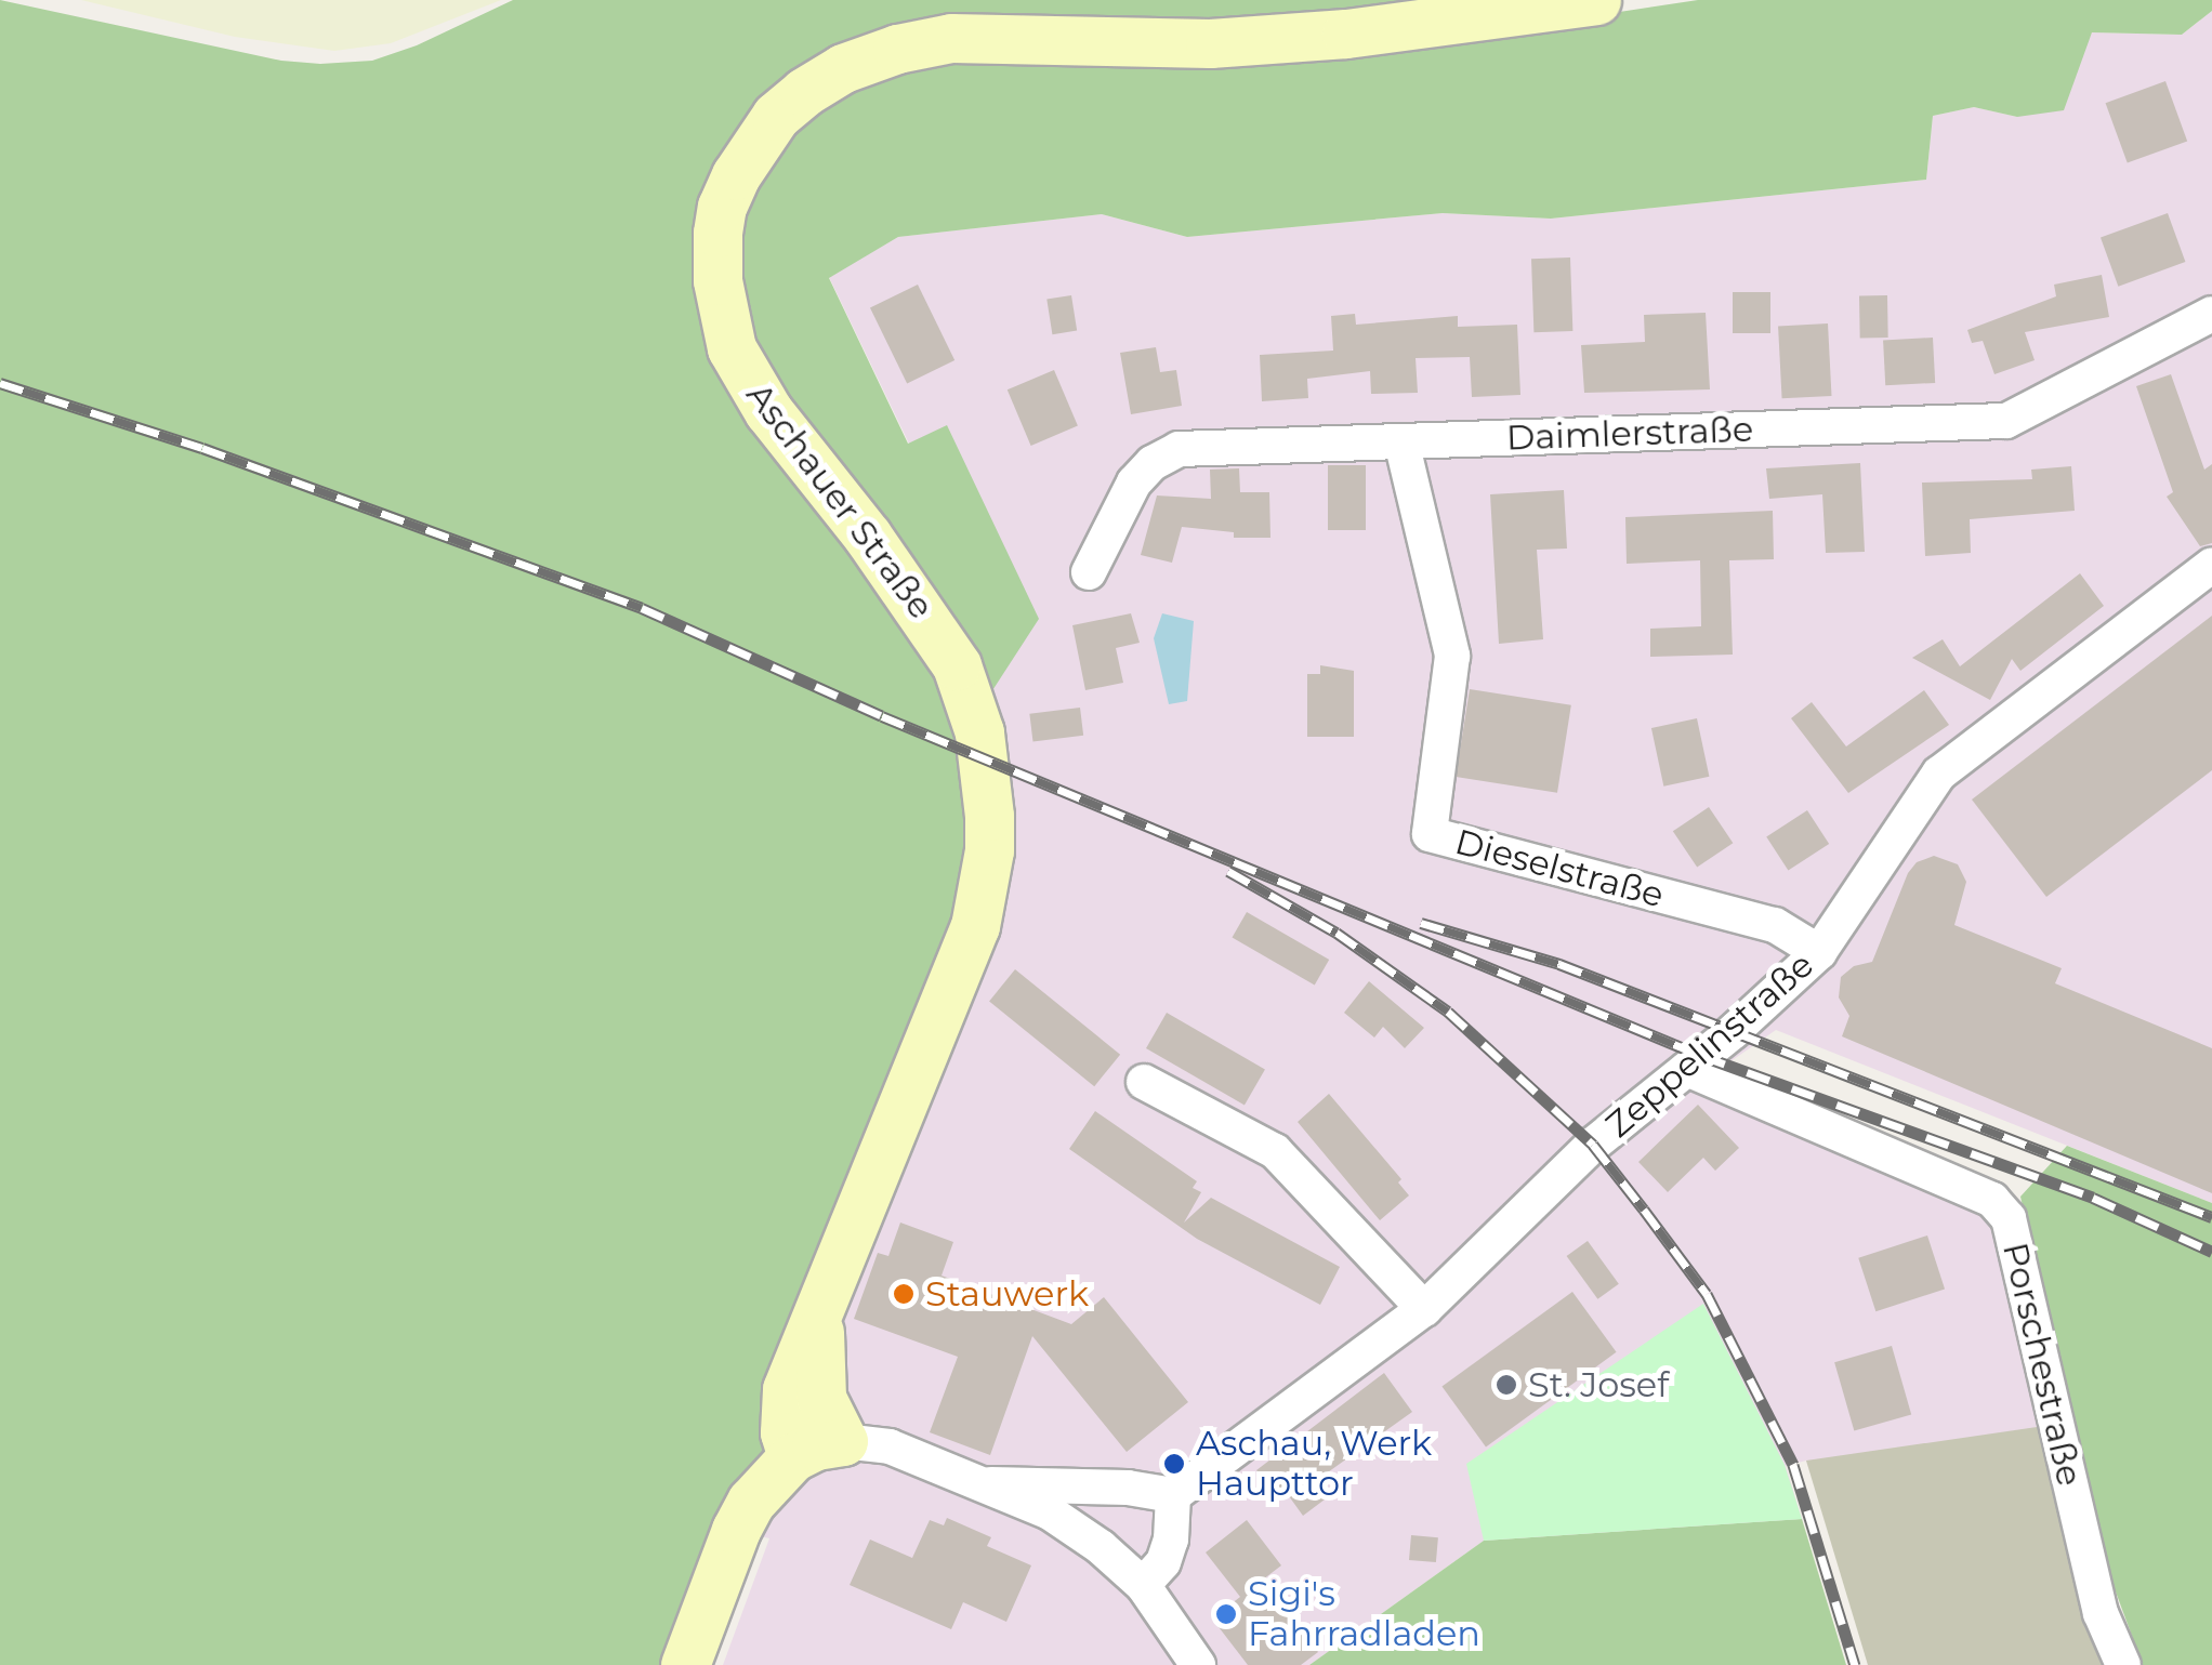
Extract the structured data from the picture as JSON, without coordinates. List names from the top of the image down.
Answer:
{
  "streets": {
    "street": [
      "Daimlerstraße",
      "Aschauer Straße",
      "Dieselstraße",
      "Zeppelinstraße",
      "Porschestraße"
    ]
  },
  "crossings": [
    ["Daimlerstraße", "Dieselstraße"],
    ["Dieselstraße", "Zeppelinstraße"],
    ["Zeppelinstraße", "Porschestraße"]
  ],
  "places": [
    "Stauwerk",
    "St. Josef",
    "Aschau, Werk Haupttor",
    "Sigi's Fahrradladen"
  ]
}
